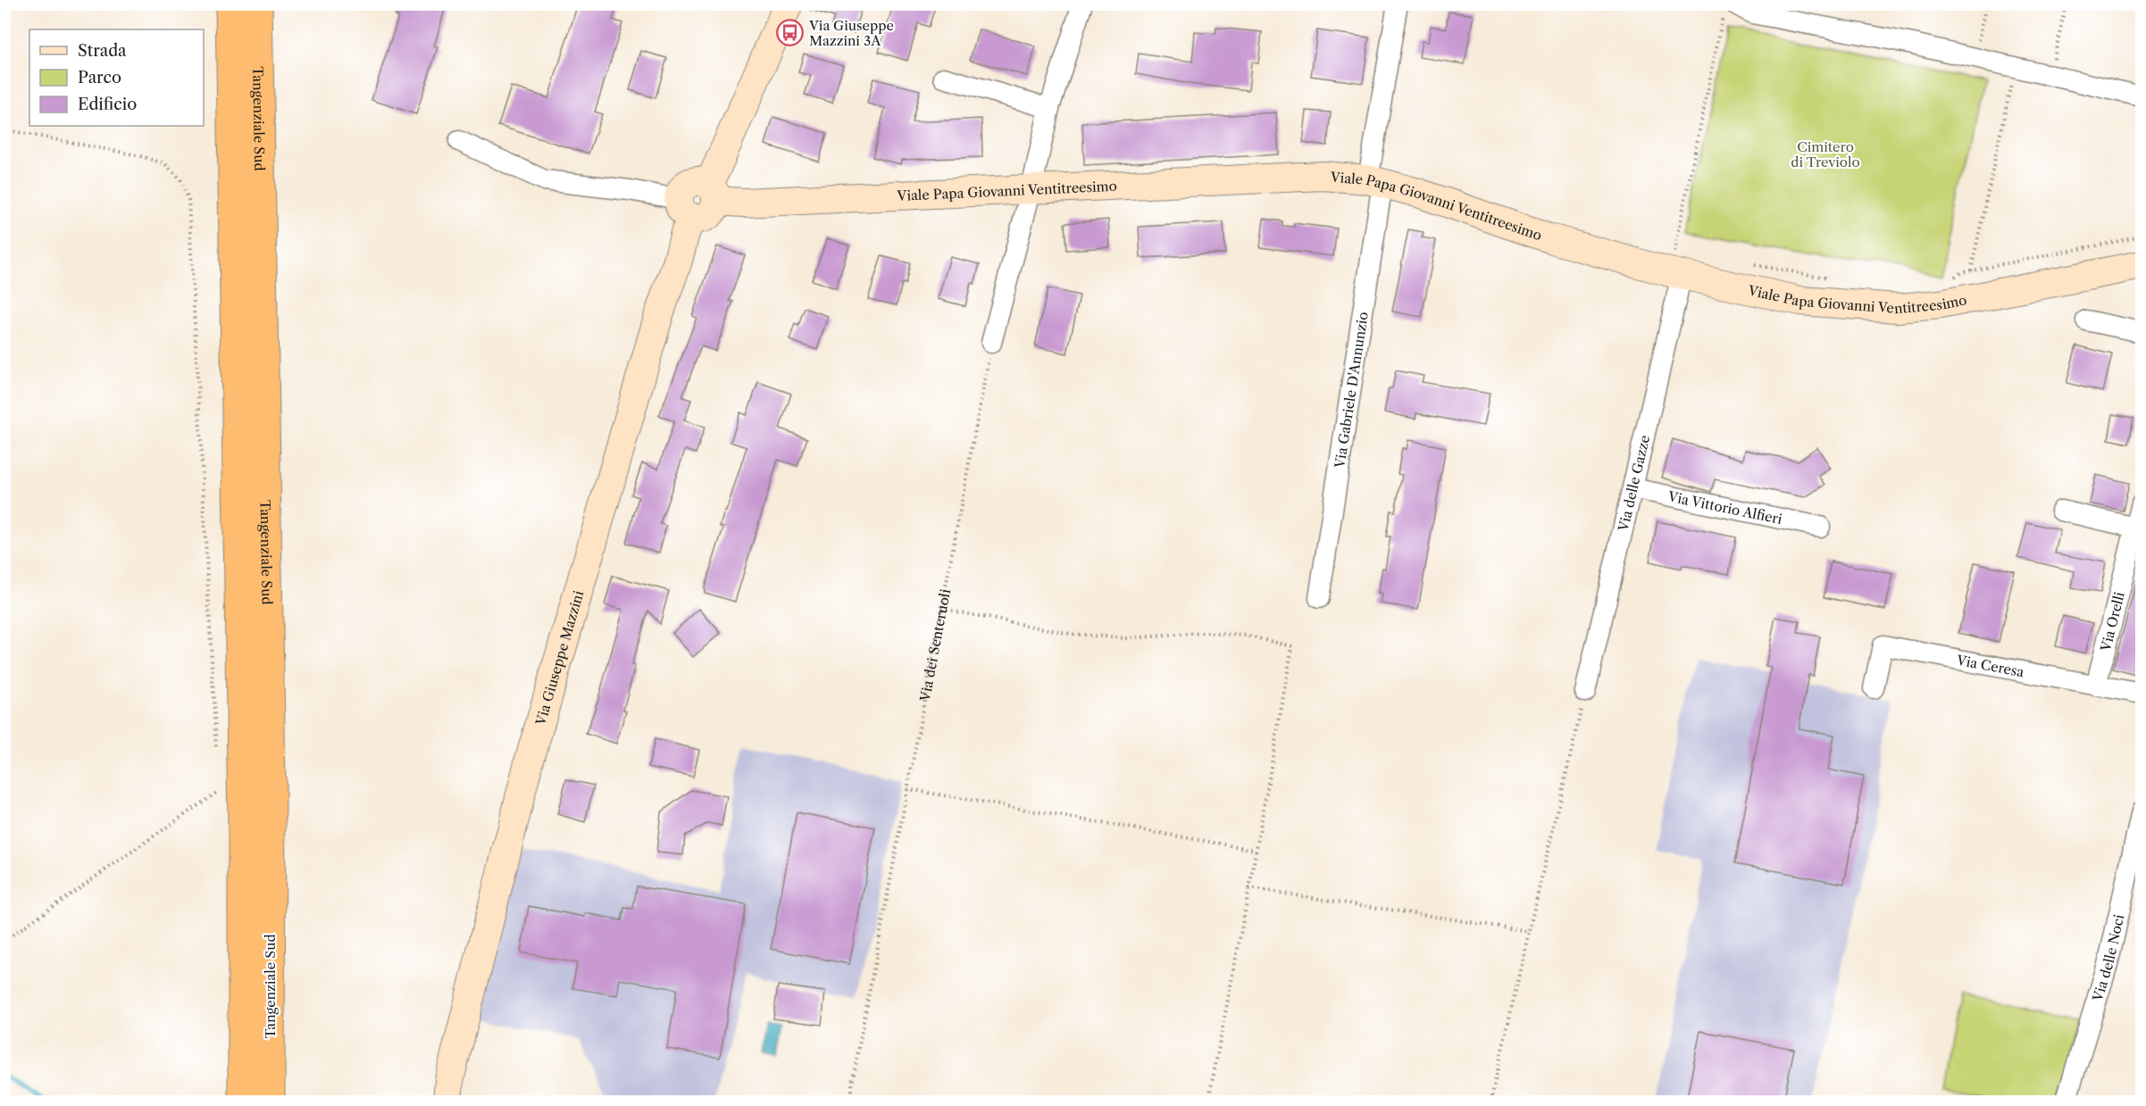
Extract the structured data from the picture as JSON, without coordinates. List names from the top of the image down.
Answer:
{
  "streets": {
    "highway": ["Tangenziale Sud"],
    "street": [
      "Viale Papa Giovanni Ventitreesimo",
      "Via Gabriele D'Annunzio",
      "Via delle Gazze",
      "Via Vittorio Alfieri",
      "Via Orelli",
      "Via Giuseppe Mazzini",
      "Via Ceresa",
      "Via delle Noci"
    ],
    "path": ["Via dei Senteruoli"]
  },
  "crossings": [
    ["Viale Papa Giovanni Ventitreesimo", "Via Gabriele D'Annunzio"],
    ["Viale Papa Giovanni Ventitreesimo", "Via delle Gazze"],
    ["Via delle Gazze", "Via Vittorio Alfieri"],
    ["Via Orelli", "Via Ceresa"]
  ],
  "parks": ["Cimitero di Treviolo"],
  "places": {
    "bus stop": ["Via Giuseppe Mazzini 3A"]
  },
  "legend": ["Strada", "Parco", "Edificio"]
}
